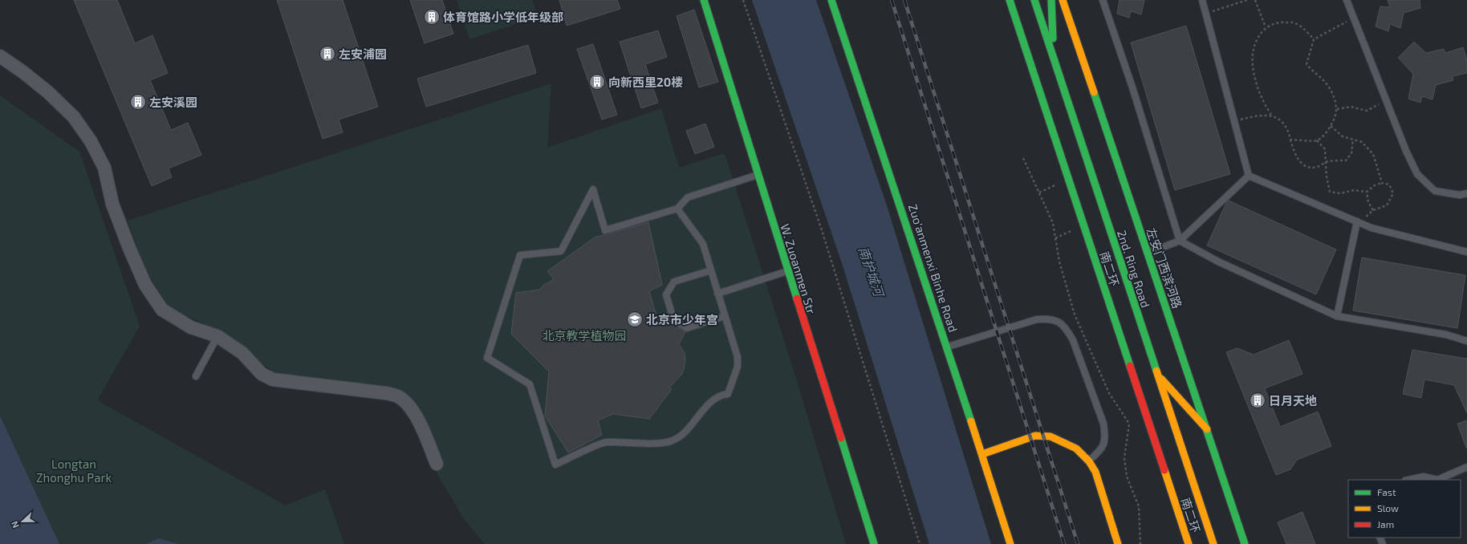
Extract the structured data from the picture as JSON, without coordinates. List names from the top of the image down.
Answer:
{
  "streets": {
    "main road": [
      "Zuo'anmenxi Binhe Road",
      "左安门西滨河路",
      "W. Zuoanmen Str",
      "南二环",
      "2nd. Ring Road"
    ]
  },
  "water": ["南护城河"],
  "parks": ["北京教学植物园", "Longtan Zhonghu Park"],
  "places": {
    "building": [
      "体育馆路小学低年级部",
      "左安浦园",
      "向新西里20楼",
      "左安溪园",
      "日月天地"
    ],
    "school or university": ["北京市少年宫"]
  },
  "legend": ["Fast", "Slow", "Jam"],
  "north": "left"
}
